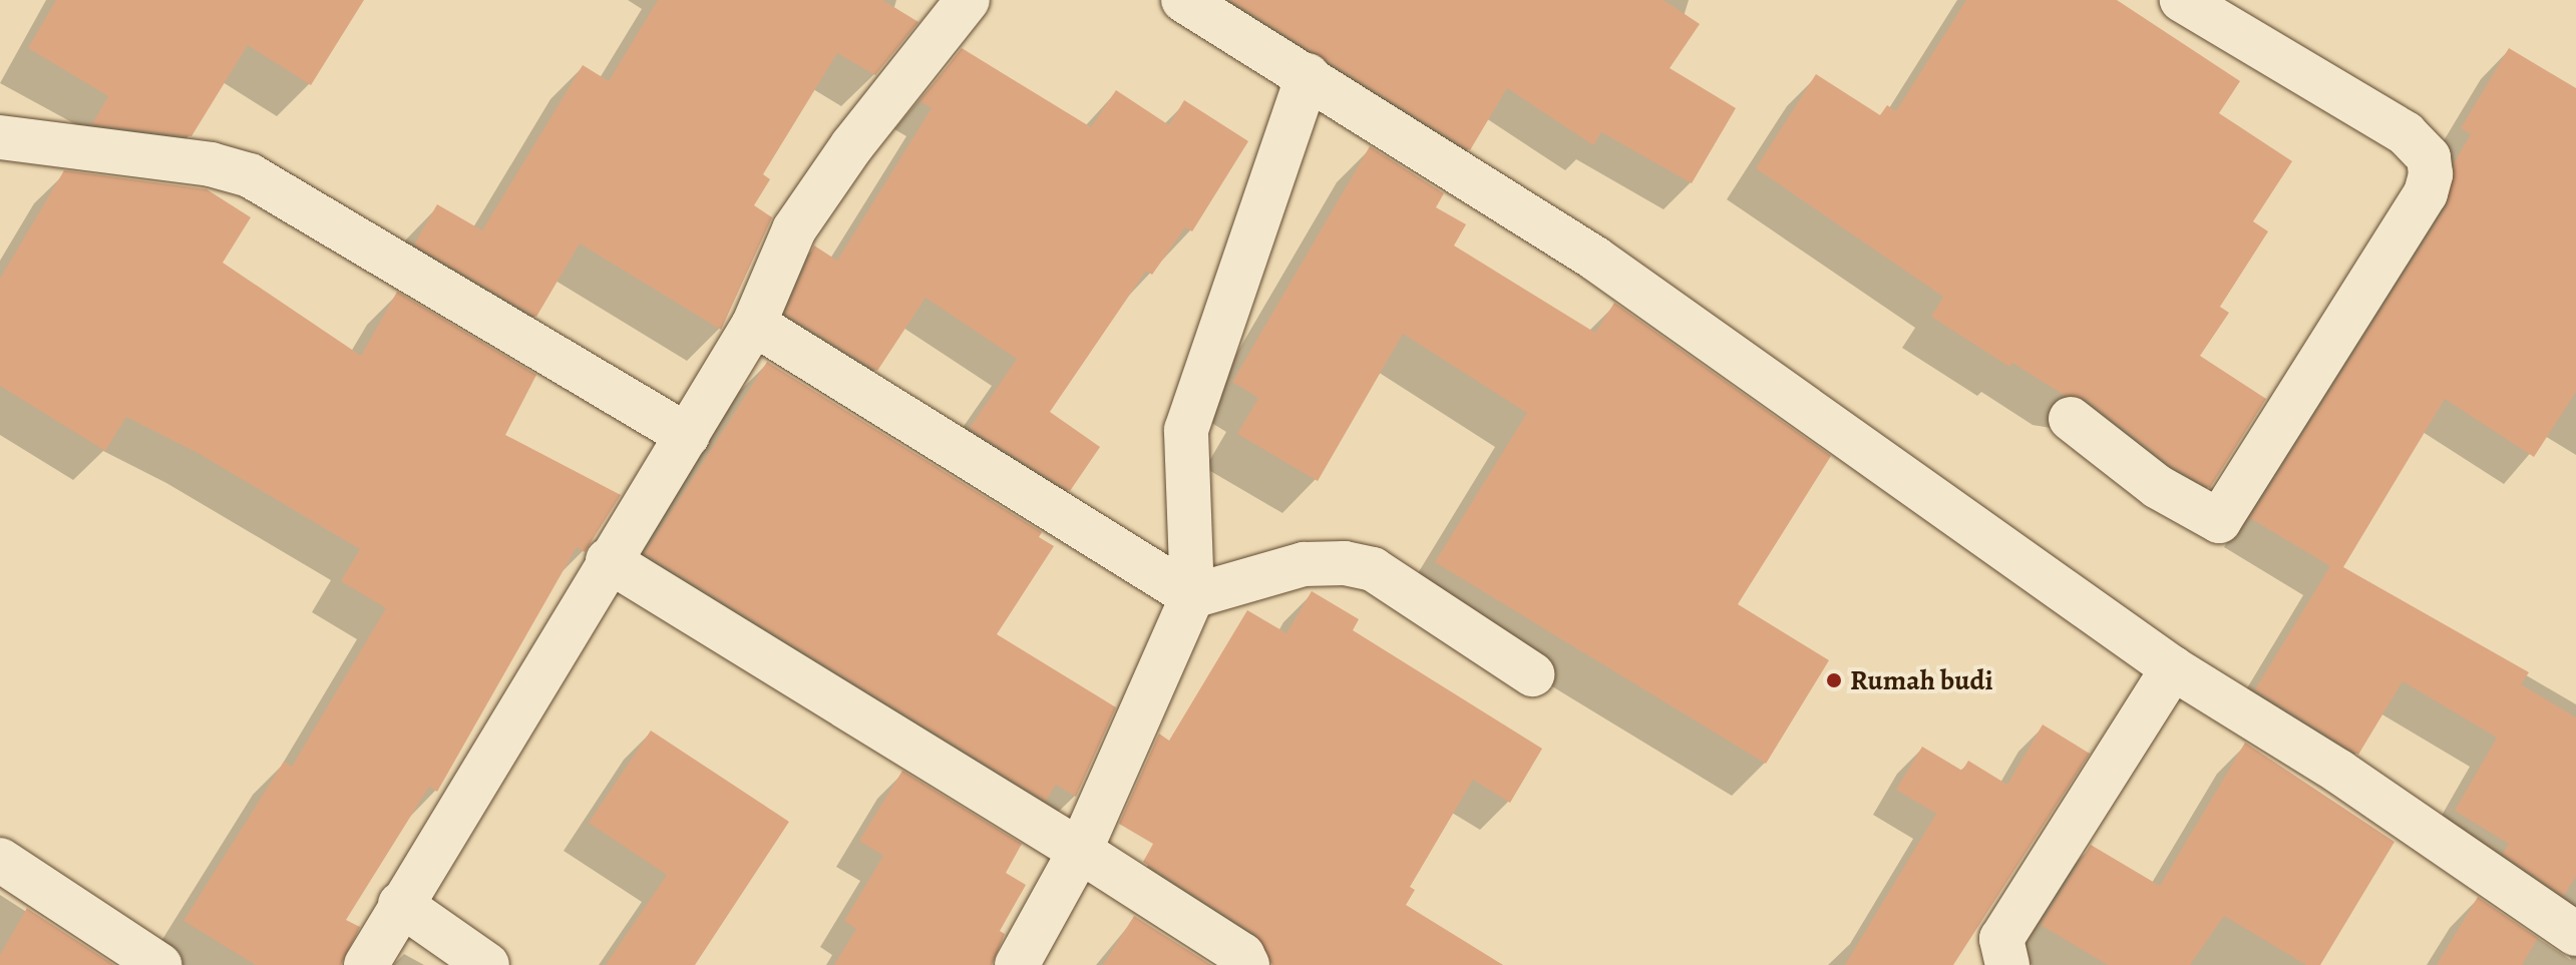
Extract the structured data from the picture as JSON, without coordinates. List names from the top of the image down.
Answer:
{
  "places": ["Rumah budi"]
}
